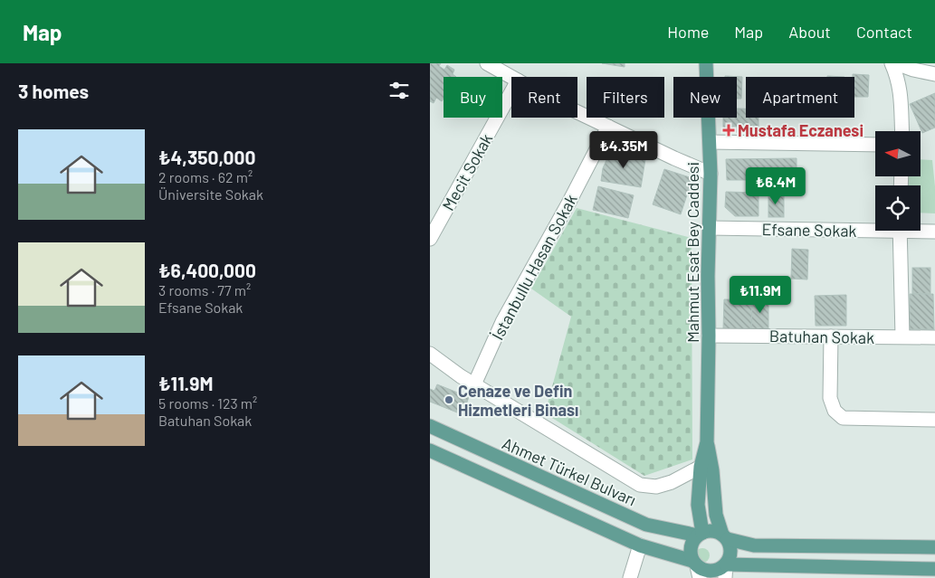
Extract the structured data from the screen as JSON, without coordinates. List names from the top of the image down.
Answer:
{
  "streets": {
    "main road": ["Mahmut Esat Bey Caddesi", "Ahmet Türkel Bulvarı"],
    "street": [
      "Mecit Sokak",
      "Efsane Sokak",
      "İstanbullu Hasan Sokak",
      "Batuhan Sokak"
    ]
  },
  "crossings": [
    ["Efsane Sokak", "Mahmut Esat Bey Caddesi"],
    ["Mahmut Esat Bey Caddesi", "Batuhan Sokak"]
  ],
  "places": {
    "health": ["Mustafa Eczanesi"],
    "other": ["Cenaze ve Defin Hizmetleri Binası"]
  },
  "north": "left",
  "page": {
    "header": "Map",
    "nav": [
      "Home",
      "Map",
      "About",
      "Contact"
    ],
    "heading": "3 homes",
    "chip": [
      "Buy",
      "Rent",
      "Filters",
      "New",
      "Apartment"
    ],
    "list": [
      {
        "name": "₺4,350,000",
        "note": "2 rooms · 62 m² · Üniversite Sokak"
      },
      {
        "name": "₺6,400,000",
        "note": "3 rooms · 77 m² · Efsane Sokak"
      },
      {
        "name": "₺11.9M",
        "note": "5 rooms · 123 m² · Batuhan Sokak"
      }
    ],
    "price": ["₺4.35M", "₺6.4M", "₺11.9M"]
  }
}
